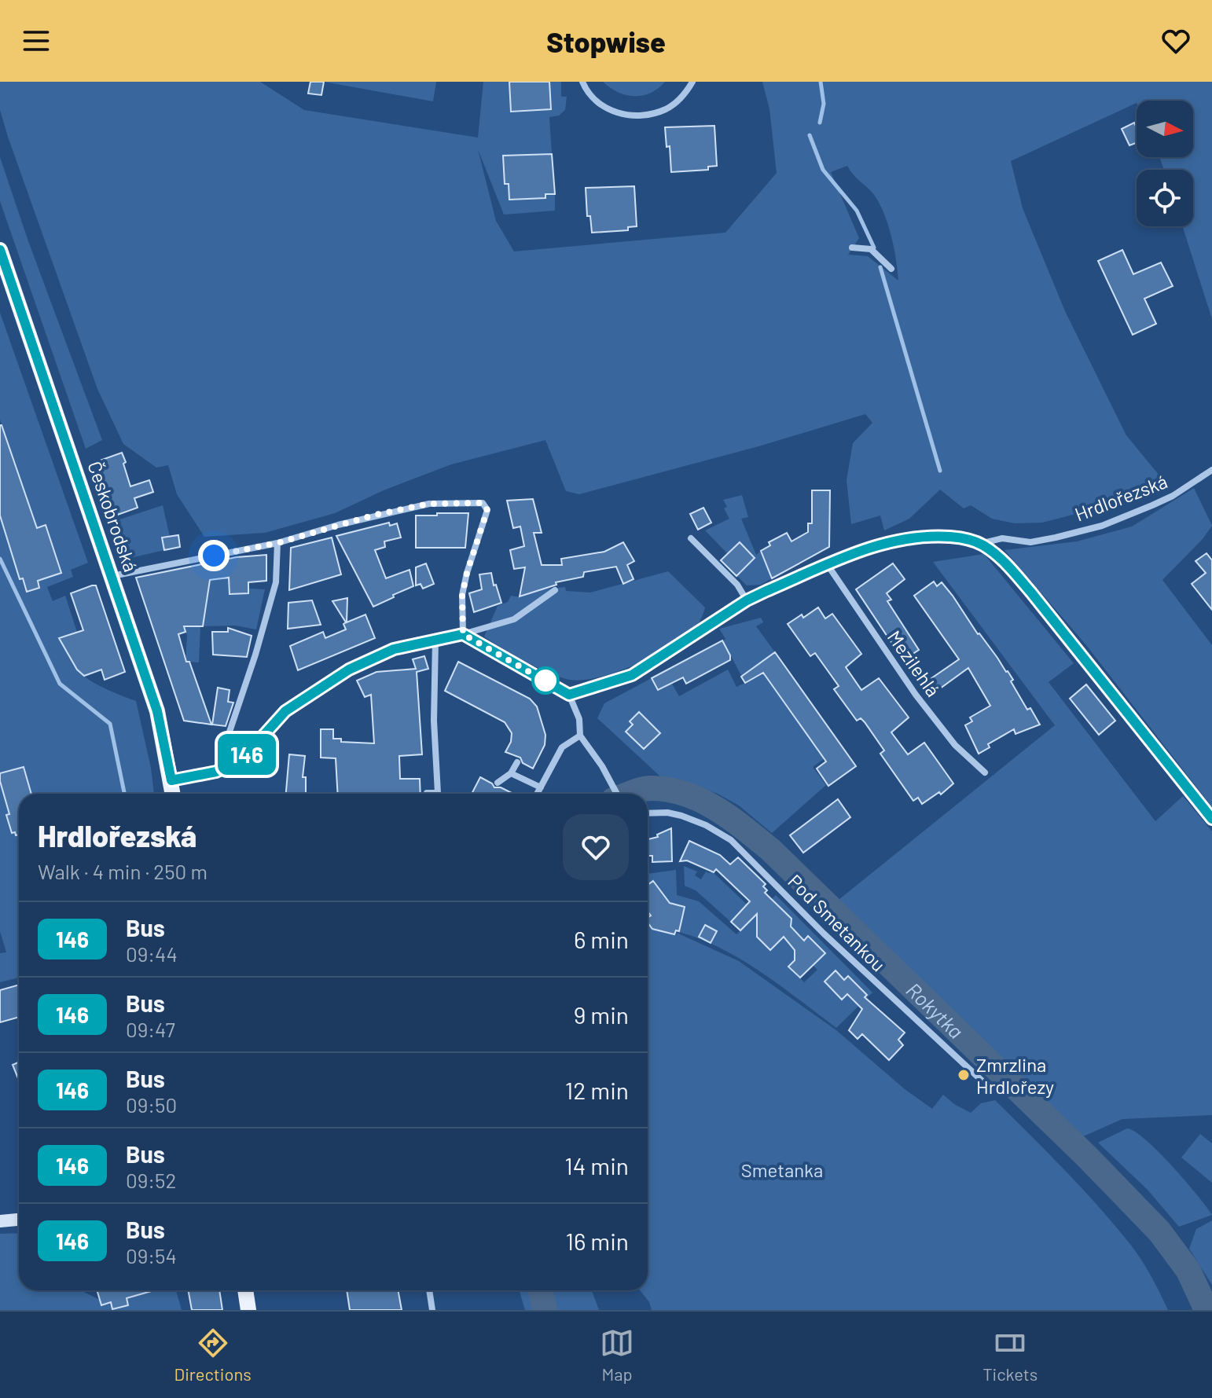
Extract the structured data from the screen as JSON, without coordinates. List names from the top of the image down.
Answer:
{
  "streets": {
    "main road": ["Českobrodská"],
    "street": ["Hrdlořezská", "Mezilehlá", "Pod Smetankou"]
  },
  "crossings": [
    ["Hrdlořezská", "Mezilehlá"]
  ],
  "water": ["Rokytka"],
  "parks": ["Smetanka"],
  "places": ["Zmrzlina Hrdlořezy"],
  "lines": ["bus line 146"],
  "north": "right",
  "page": {
    "header": "Stopwise",
    "on_map": "146",
    "heading": ["Hrdlořezská", "Walk · 4 min · 250 m"],
    "list": [
      {
        "mark": "146",
        "name": "Bus",
        "note": "09:44",
        "value": "6 min"
      },
      {
        "mark": "146",
        "name": "Bus",
        "note": "09:47",
        "value": "9 min"
      },
      {
        "mark": "146",
        "name": "Bus",
        "note": "09:50",
        "value": "12 min"
      },
      {
        "mark": "146",
        "name": "Bus",
        "note": "09:52",
        "value": "14 min"
      },
      {
        "mark": "146",
        "name": "Bus",
        "note": "09:54",
        "value": "16 min"
      }
    ],
    "tabs": ["Directions", "Map", "Tickets"]
  }
}
